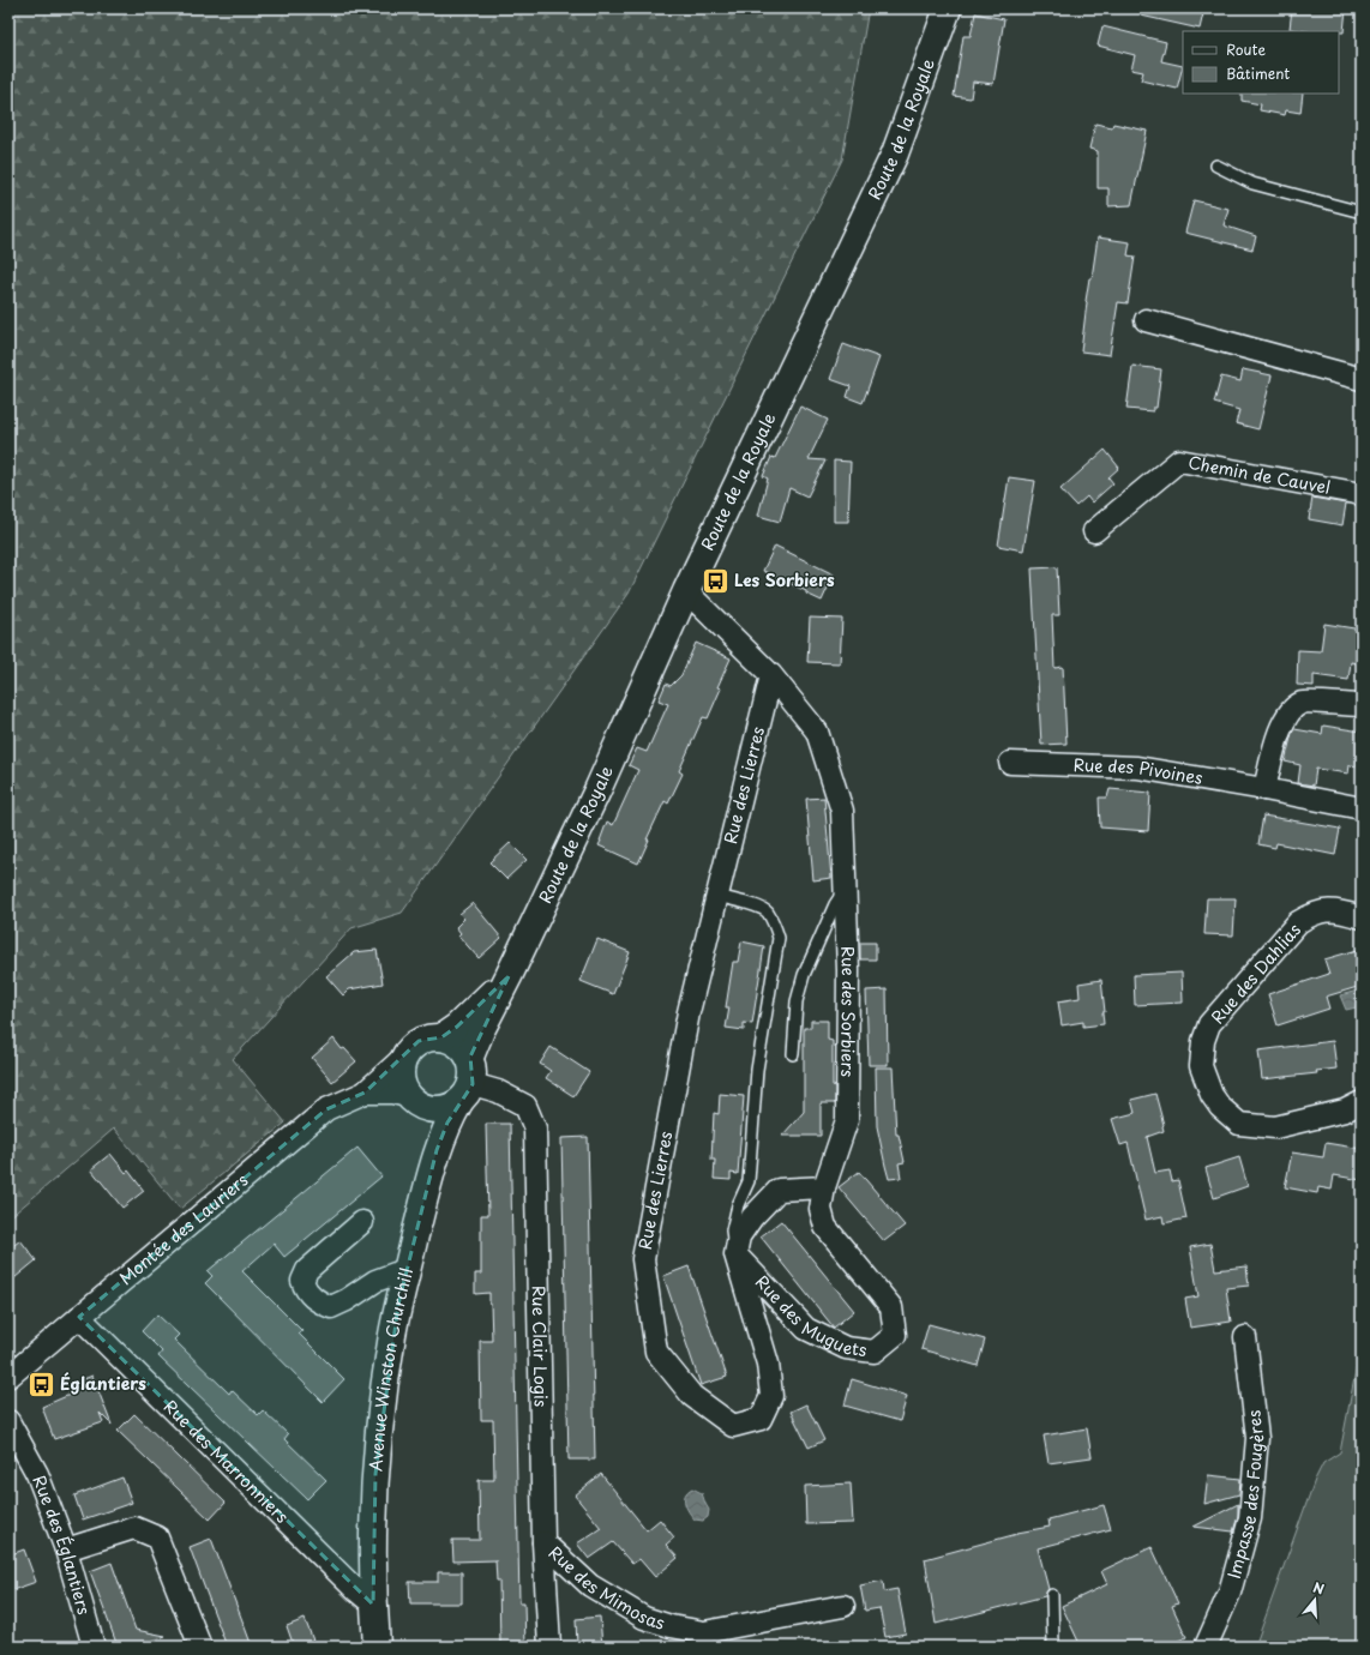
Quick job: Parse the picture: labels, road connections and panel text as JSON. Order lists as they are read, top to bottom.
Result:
{
  "streets": {
    "main road": ["Route de la Royale", "Avenue Winston Churchill"],
    "street": [
      "Chemin de Cauvel",
      "Rue des Pivoines",
      "Rue des Lierres",
      "Rue des Dahlias",
      "Rue des Sorbiers",
      "Montée des Lauriers",
      "Rue des Muguets",
      "Rue Clair Logis",
      "Rue des Marronniers",
      "Impasse des Fougères",
      "Rue des Églantiers",
      "Rue des Mimosas"
    ]
  },
  "crossings": [
    ["Route de la Royale", "Rue des Sorbiers"],
    ["Route de la Royale", "Montée des Lauriers"],
    ["Route de la Royale", "Rue Clair Logis"],
    ["Route de la Royale", "Avenue Winston Churchill"],
    ["Rue des Lierres", "Rue des Sorbiers"],
    ["Rue des Lierres", "Rue des Muguets"],
    ["Rue des Sorbiers", "Rue des Muguets"],
    ["Montée des Lauriers", "Rue Clair Logis"],
    ["Montée des Lauriers", "Avenue Winston Churchill"],
    ["Montée des Lauriers", "Rue des Marronniers"],
    ["Rue Clair Logis", "Avenue Winston Churchill"],
    ["Rue Clair Logis", "Rue des Mimosas"],
    ["Avenue Winston Churchill", "Rue des Marronniers"]
  ],
  "places": {
    "bus stop": ["Les Sorbiers", "Églantiers"]
  },
  "legend": ["Route", "Bâtiment"],
  "north": "top"
}
